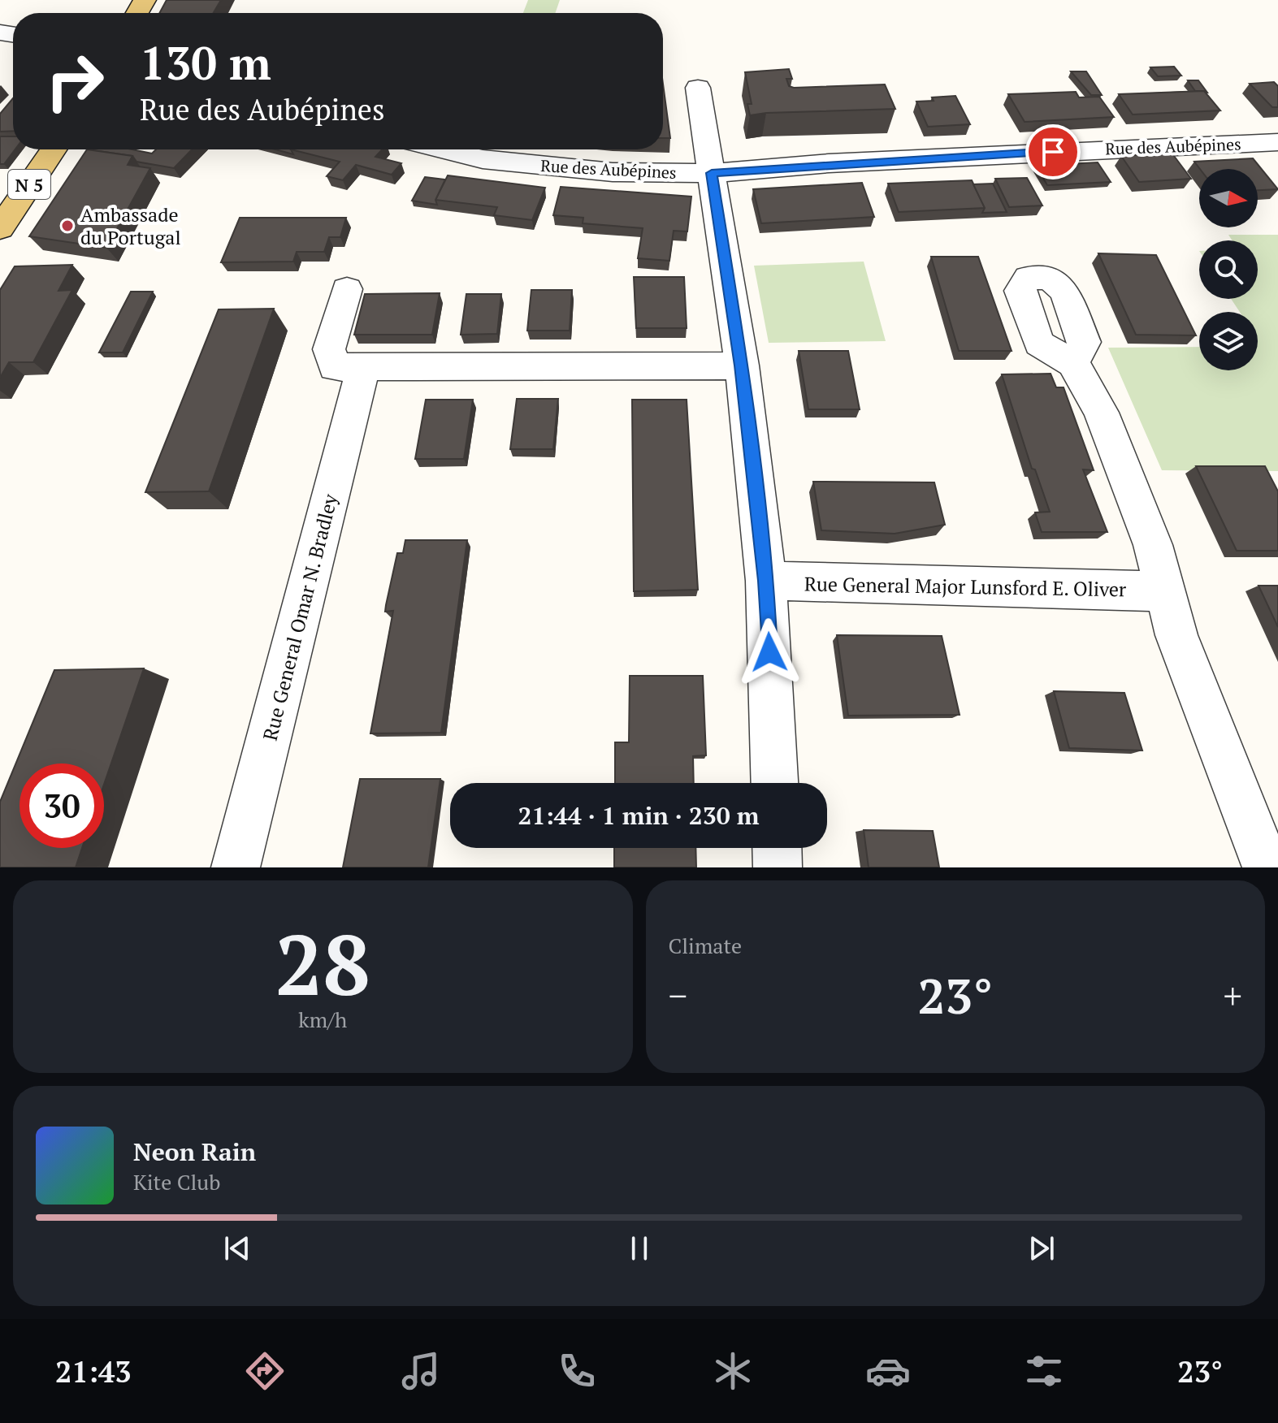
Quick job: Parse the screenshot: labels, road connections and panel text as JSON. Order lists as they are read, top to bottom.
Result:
{
  "streets": {
    "main road": ["N 5"],
    "street": ["Rue des Aubépines", "Rue General Major Lunsford E. Oliver", "Rue General Omar N. Bradley"]
  },
  "places": ["Ambassade du Portugal"],
  "north": "right",
  "page": {
    "turn": ["130 m", "Rue des Aubépines"],
    "limit": "30",
    "trip": "21:44 · 1 min · 230 m",
    "tile": [
      ["28", "km/h"],
      "Climate"
    ],
    "heat": ["−", "23°", "+"],
    "song": ["Neon Rain", "Kite Club"],
    "tabs": ["21:43", "23°"]
  }
}
